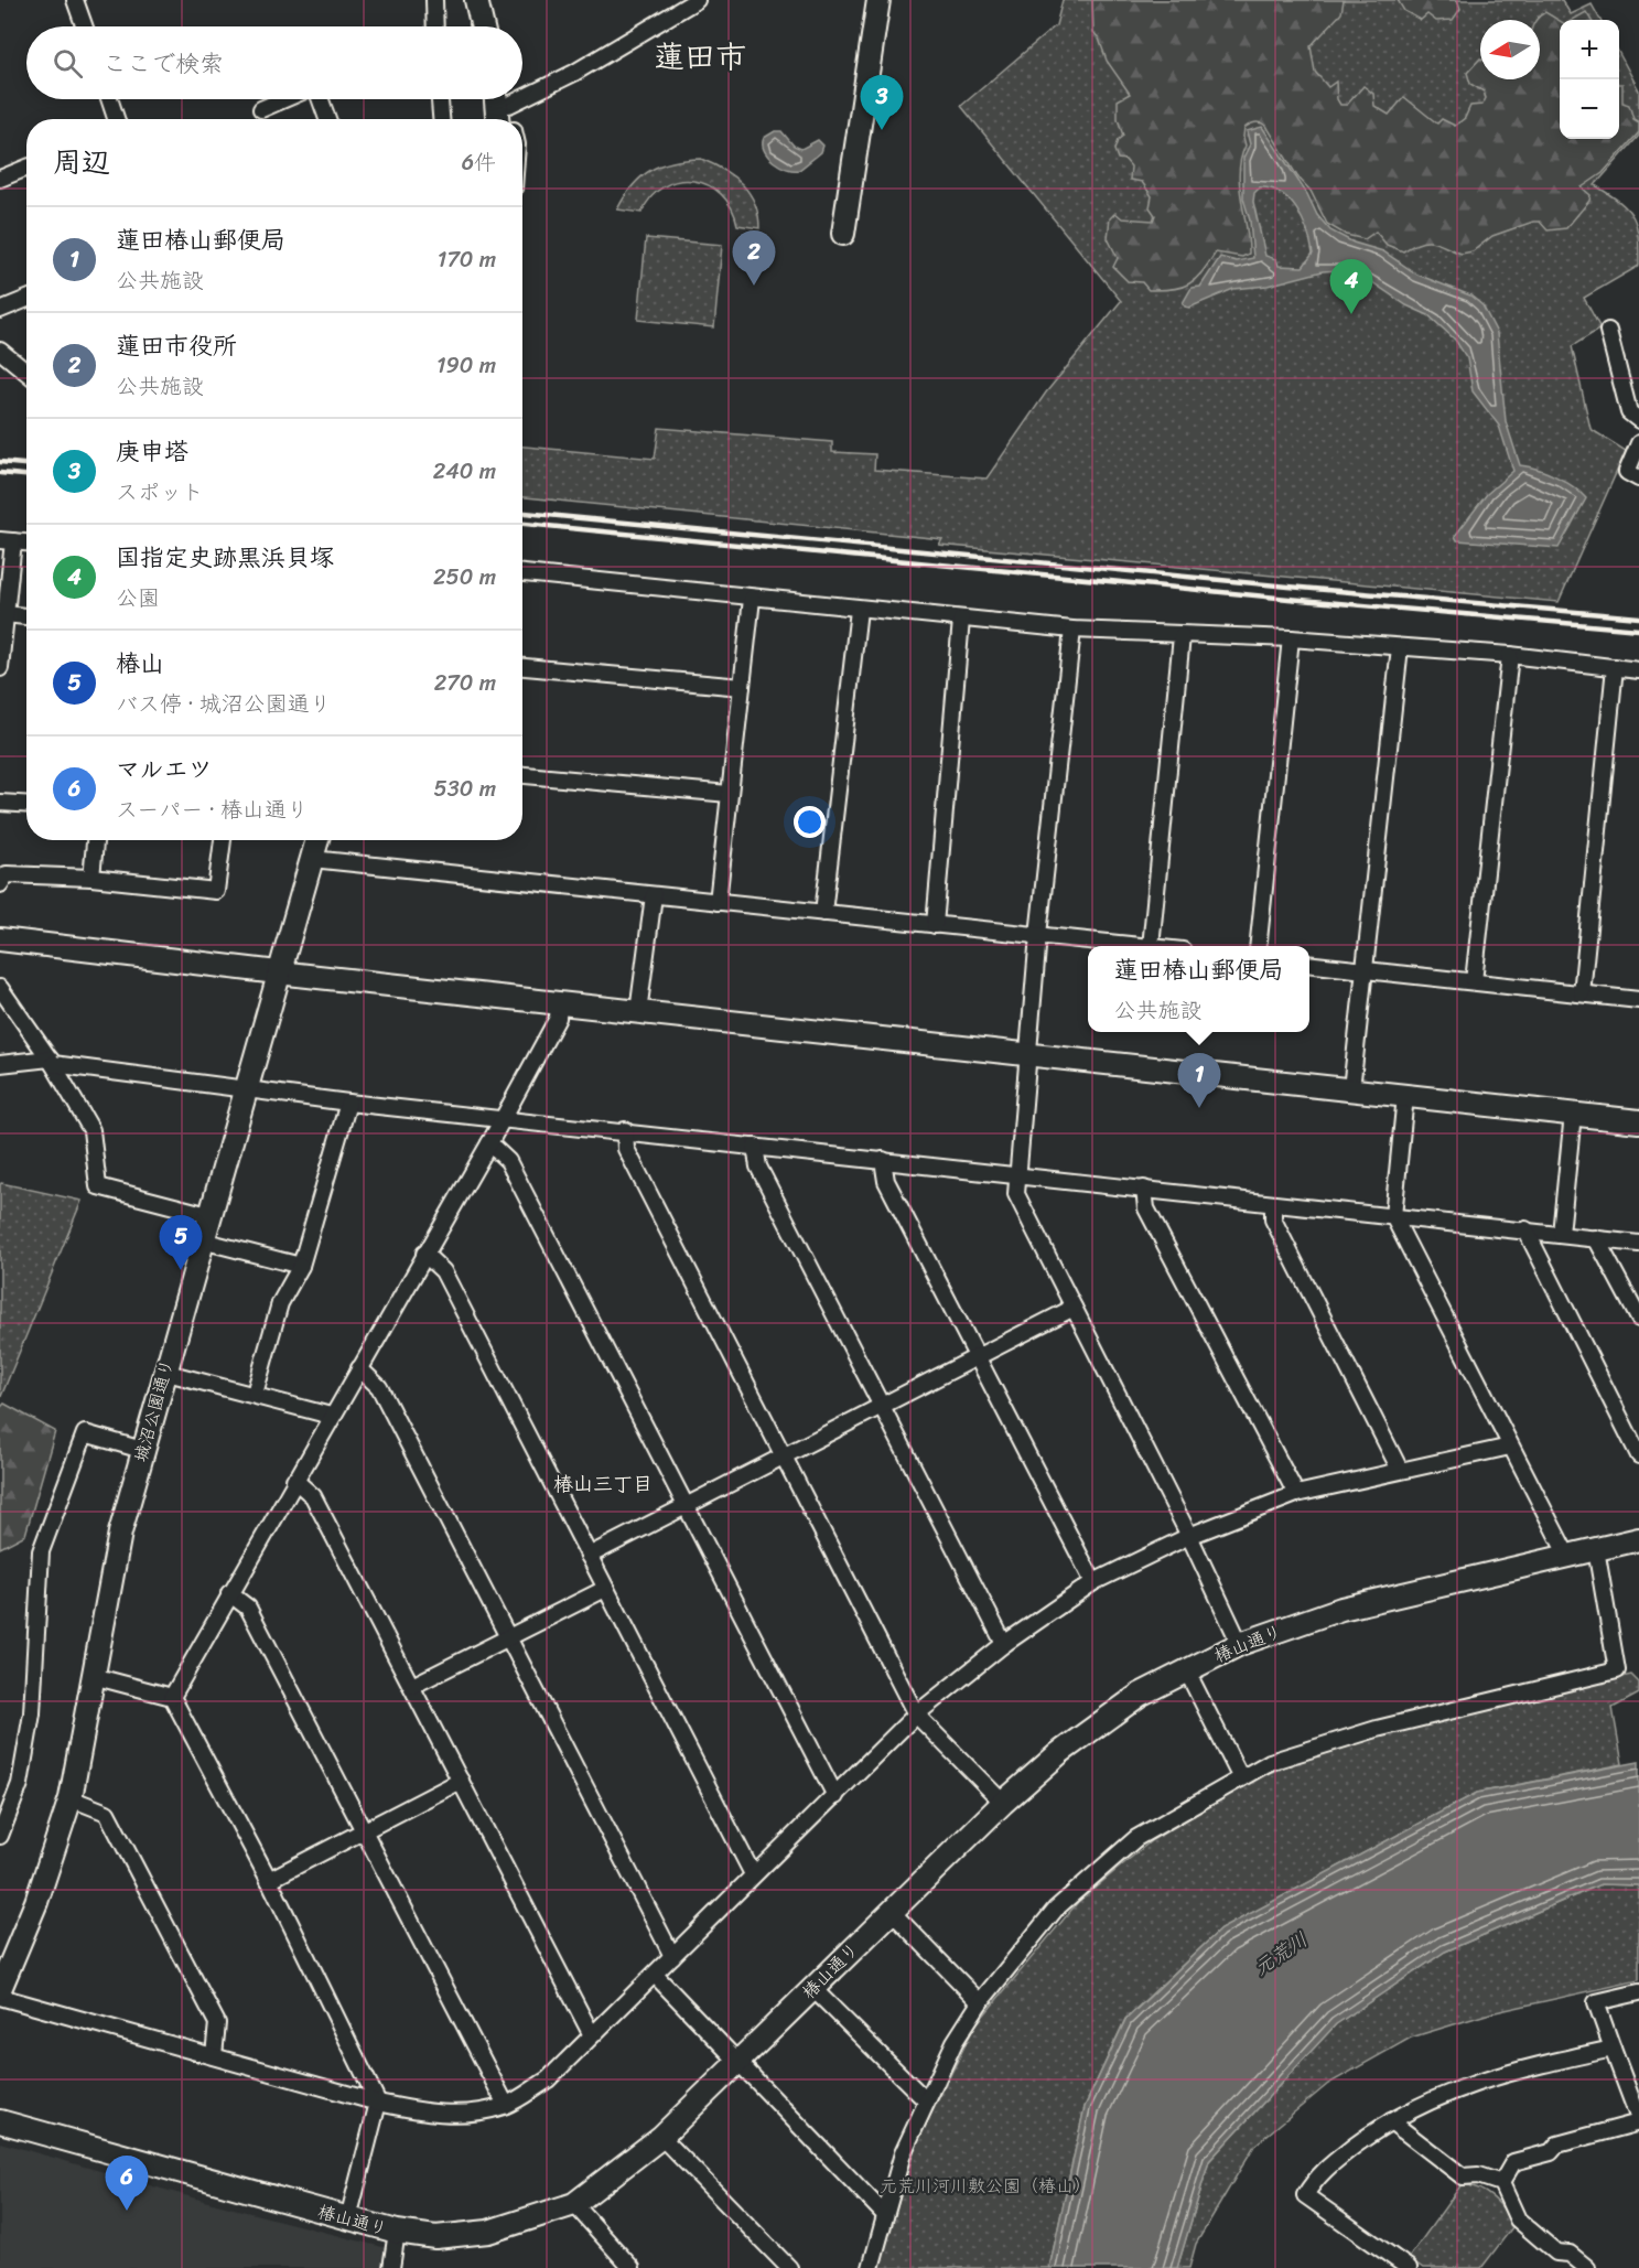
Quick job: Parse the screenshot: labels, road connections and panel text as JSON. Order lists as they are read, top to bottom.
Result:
{
  "streets": {
    "street": ["城沼公園通り", "椿山通り"]
  },
  "districts": ["蓮田市", "椿山三丁目"],
  "water": ["元荒川"],
  "parks": ["元荒川河川敷公園（椿山）"],
  "north": "left",
  "page": {
    "map_buttons": ["+", "−"],
    "search": "ここで検索",
    "pins": [
      "3",
      "2",
      "4",
      "1",
      "5",
      "6"
    ],
    "heading": ["周辺", "6件"],
    "list": [
      {
        "mark": "1",
        "name": "蓮田椿山郵便局",
        "note": "公共施設",
        "value": "170 m"
      },
      {
        "mark": "2",
        "name": "蓮田市役所",
        "note": "公共施設",
        "value": "190 m"
      },
      {
        "mark": "3",
        "name": "庚申塔",
        "note": "スポット",
        "value": "240 m"
      },
      {
        "mark": "4",
        "name": "国指定史跡黒浜貝塚",
        "note": "公園",
        "value": "250 m"
      },
      {
        "mark": "5",
        "name": "椿山",
        "note": "バス停 · 城沼公園通り",
        "value": "270 m"
      },
      {
        "mark": "6",
        "name": "マルエツ",
        "note": "スーパー · 椿山通り",
        "value": "530 m"
      }
    ],
    "popup": ["蓮田椿山郵便局", "公共施設"]
  }
}
